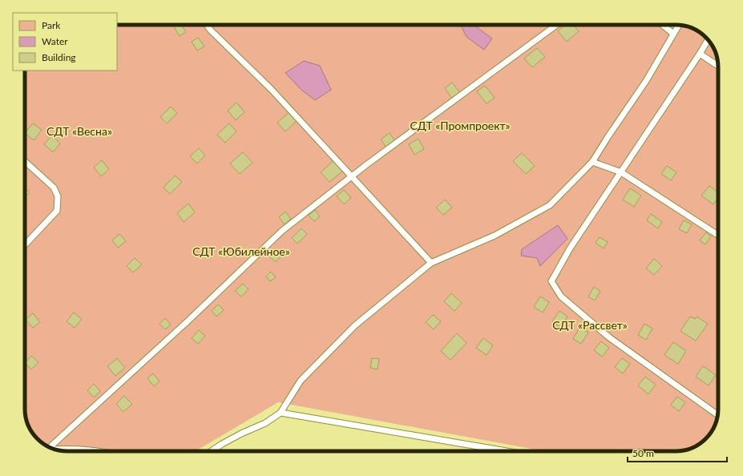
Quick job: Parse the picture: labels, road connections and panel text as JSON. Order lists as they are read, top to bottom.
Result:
{
  "parks": [
    "СДТ «Промпроект»",
    "СДТ «Весна»",
    "СДТ «Юбилейное»",
    "СДТ «Рассвет»"
  ],
  "legend": ["Park", "Water", "Building"],
  "scale_bar": "50 m"
}
